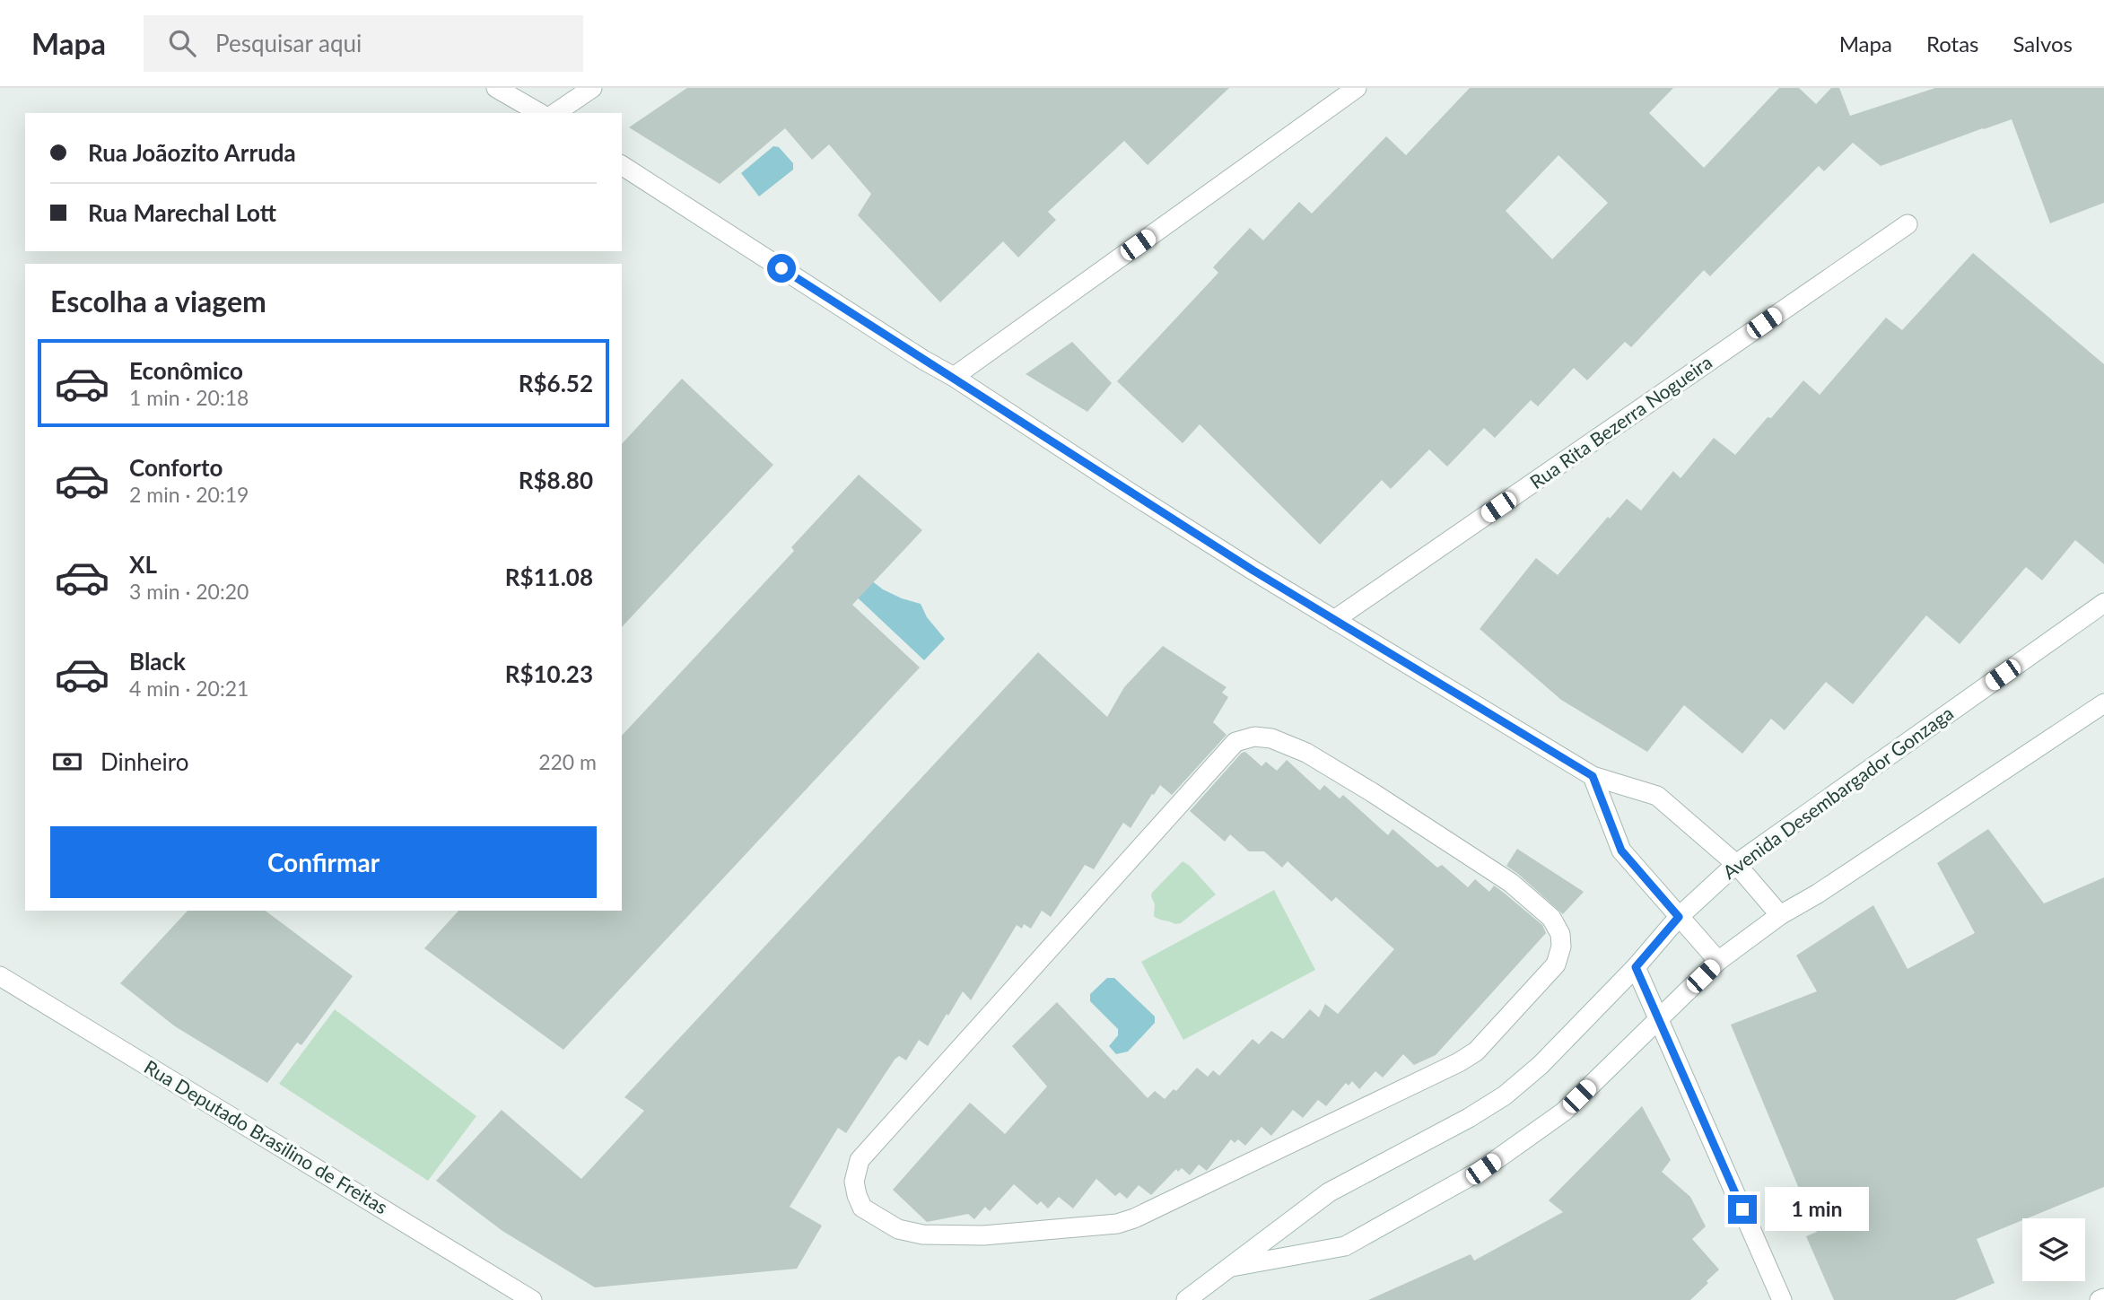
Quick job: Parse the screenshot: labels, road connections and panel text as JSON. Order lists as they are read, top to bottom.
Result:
{
  "streets": {
    "street": ["Rua Rita Bezerra Nogueira", "Avenida Desembargador Gonzaga", "Rua Deputado Brasilino de Freitas"]
  },
  "page": {
    "header": "Mapa",
    "search": "Pesquisar aqui",
    "nav": ["Mapa", "Rotas", "Salvos"],
    "banner": ["Rua Joãozito Arruda", "Rua Marechal Lott"],
    "heading": "Escolha a viagem",
    "list": [
      {
        "name": "Econômico",
        "note": "1 min · 20:18",
        "value": "R$6.52"
      },
      {
        "name": "Conforto",
        "note": "2 min · 20:19",
        "value": "R$8.80"
      },
      {
        "name": "XL",
        "note": "3 min · 20:20",
        "value": "R$11.08"
      },
      {
        "name": "Black",
        "note": "4 min · 20:21",
        "value": "R$10.23"
      }
    ],
    "pay": ["Dinheiro", "220 m"],
    "buttons": "Confirmar",
    "bubble": "1 min"
  }
}
